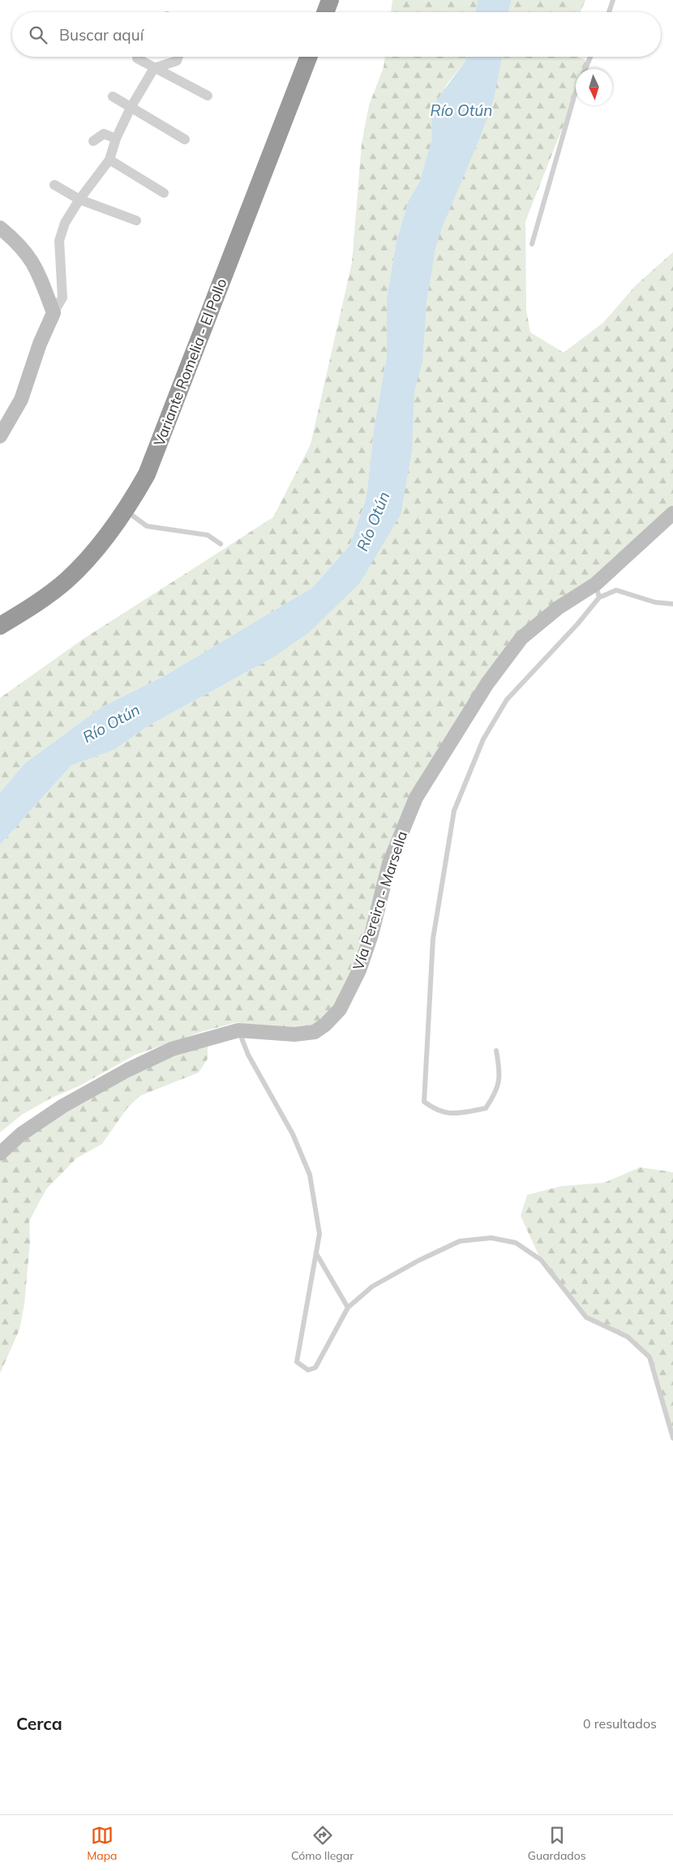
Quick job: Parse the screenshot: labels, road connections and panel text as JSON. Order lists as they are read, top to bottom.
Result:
{
  "streets": {
    "highway": ["Variante Romelia - El Pollo"],
    "main road": ["Vía Pereira - Marsella"]
  },
  "water": ["Río Otún"],
  "north": "bottom",
  "page": {
    "search": "Buscar aquí",
    "heading": ["Cerca", "0 resultados"],
    "nav": ["Mapa", "Cómo llegar", "Guardados"]
  }
}
